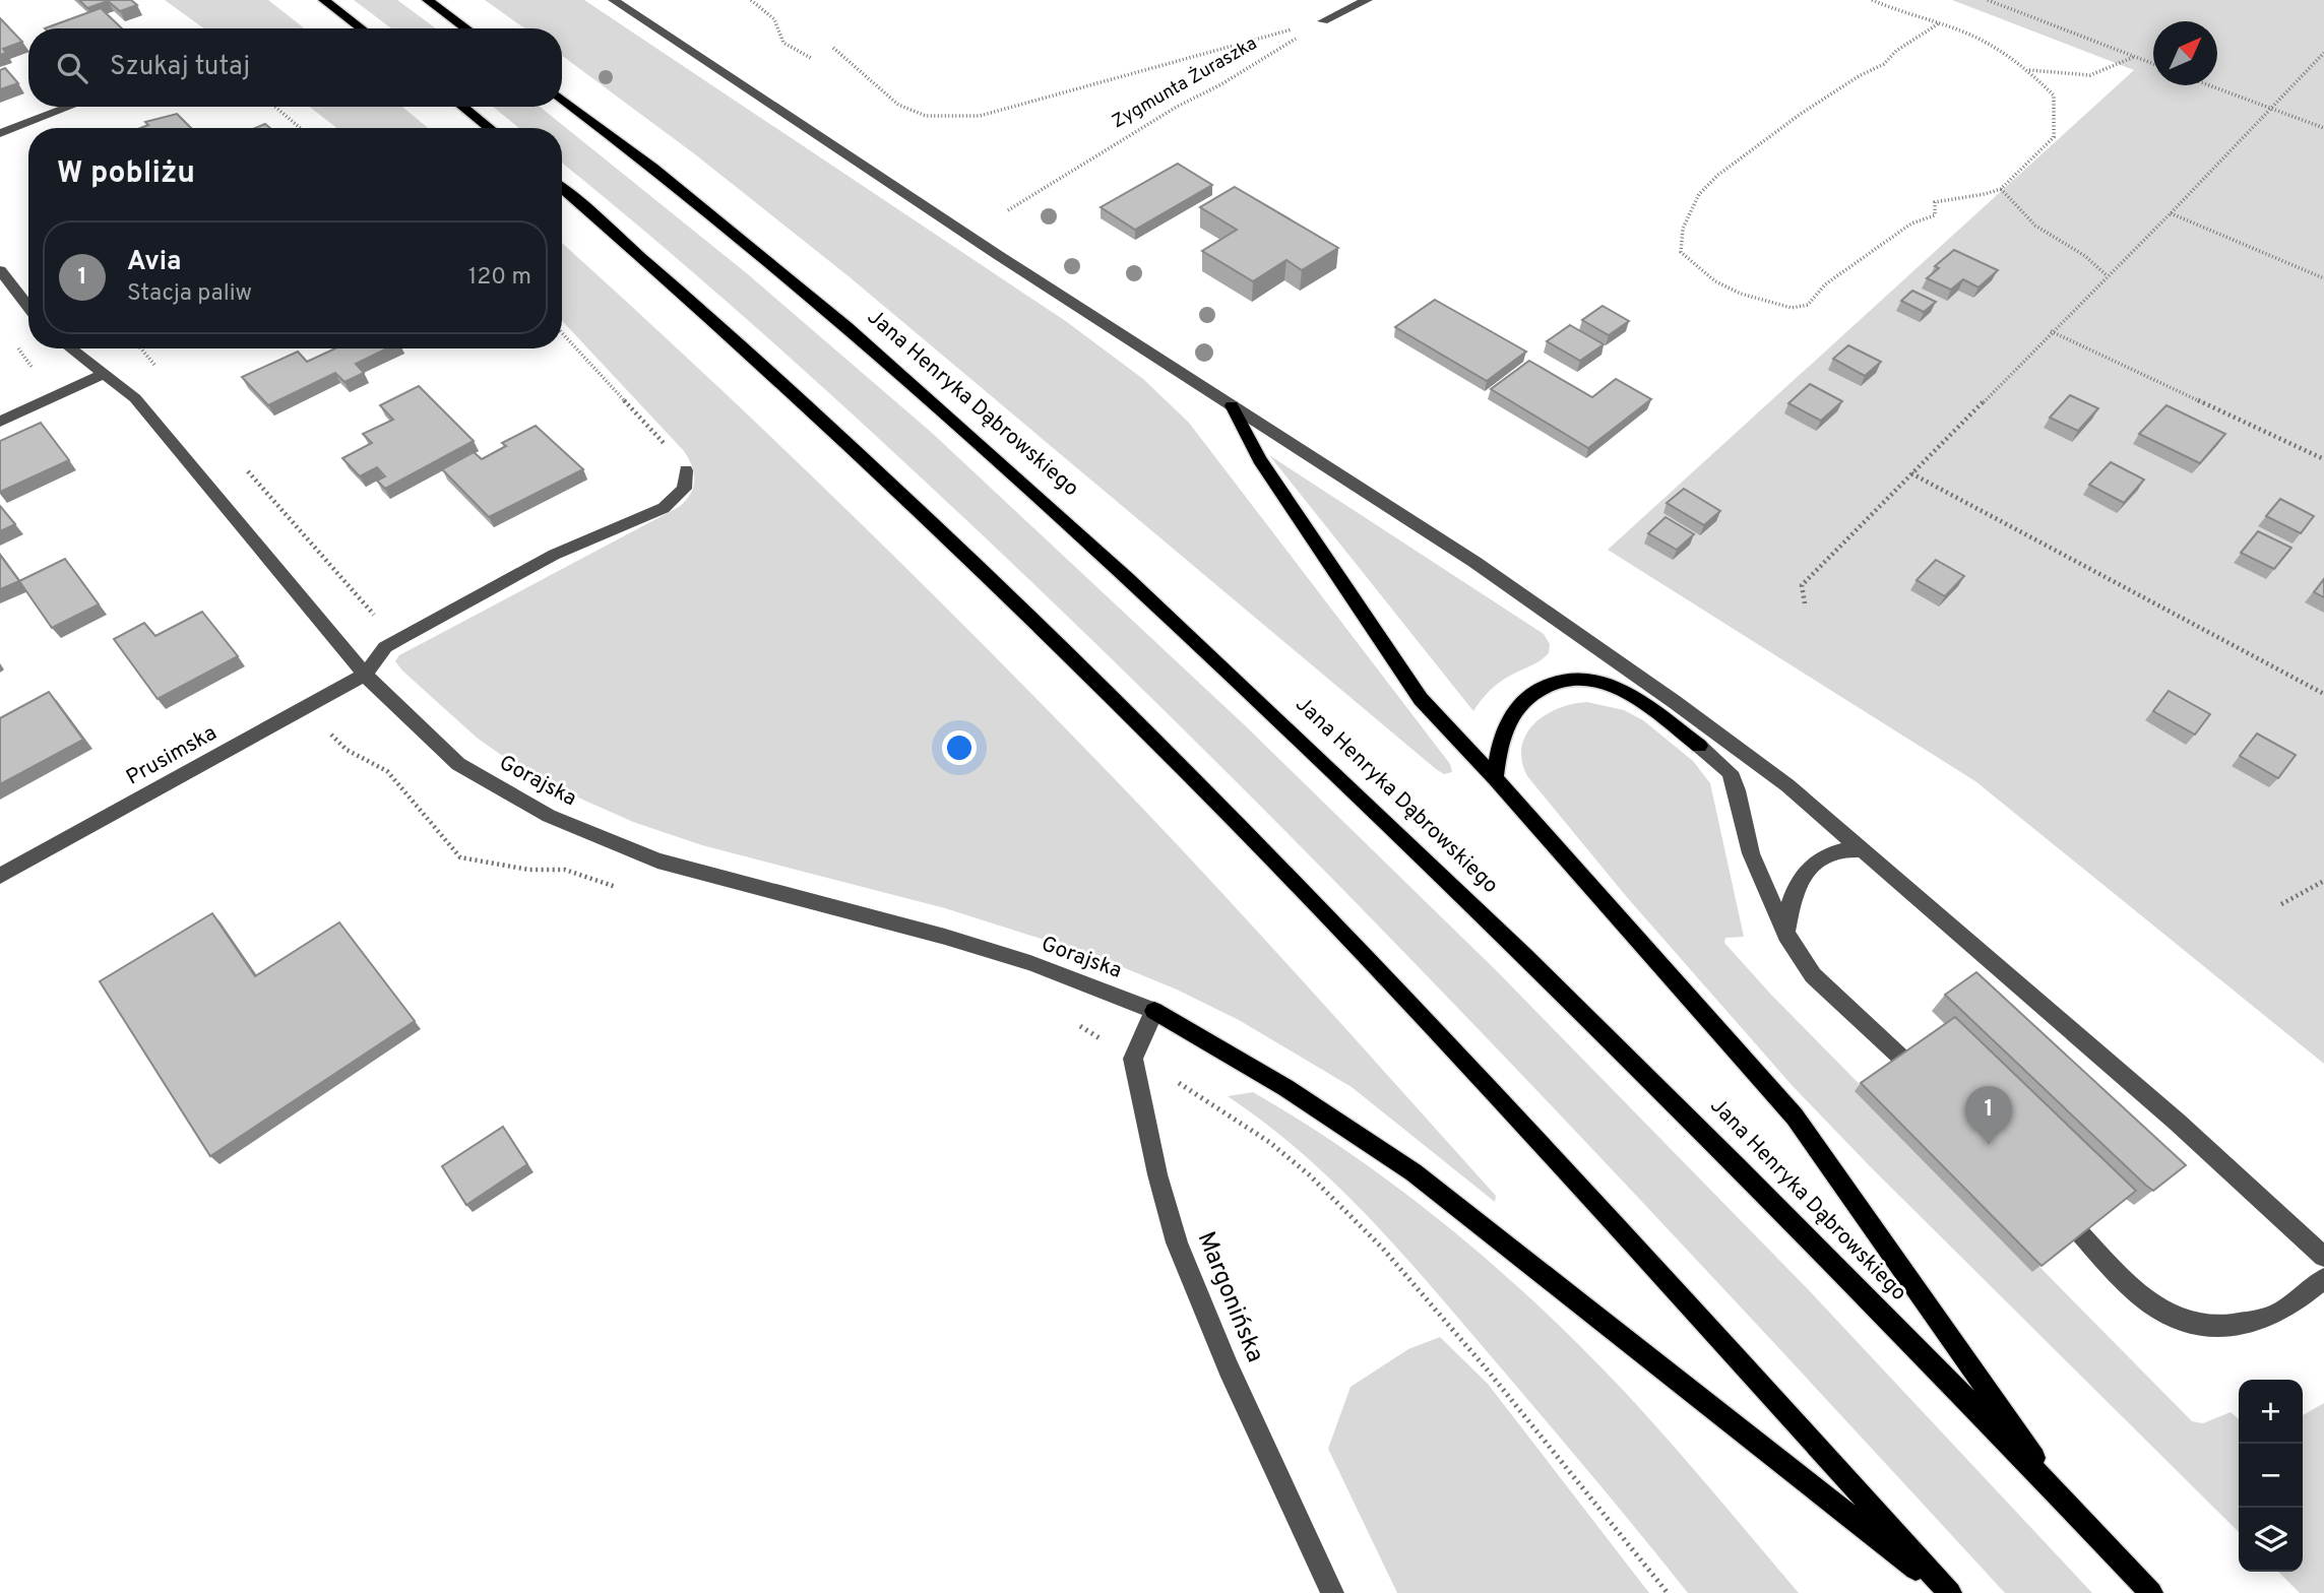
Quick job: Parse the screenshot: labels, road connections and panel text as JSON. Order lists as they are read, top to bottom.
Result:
{
  "streets": {
    "main road": ["Jana Henryka Dąbrowskiego"],
    "street": ["Prusimska", "Gorajska", "Margonińska"],
    "path": ["Zygmunta Żuraszka"]
  },
  "crossings": [
    ["Prusimska", "Gorajska"]
  ],
  "north": "top right",
  "page": {
    "search": "Szukaj tutaj",
    "heading": "W pobliżu",
    "list": [
      {
        "mark": "1",
        "name": "Avia",
        "note": "Stacja paliw",
        "value": "120 m"
      }
    ],
    "pins": "1",
    "map_buttons": ["+", "−"]
  }
}
